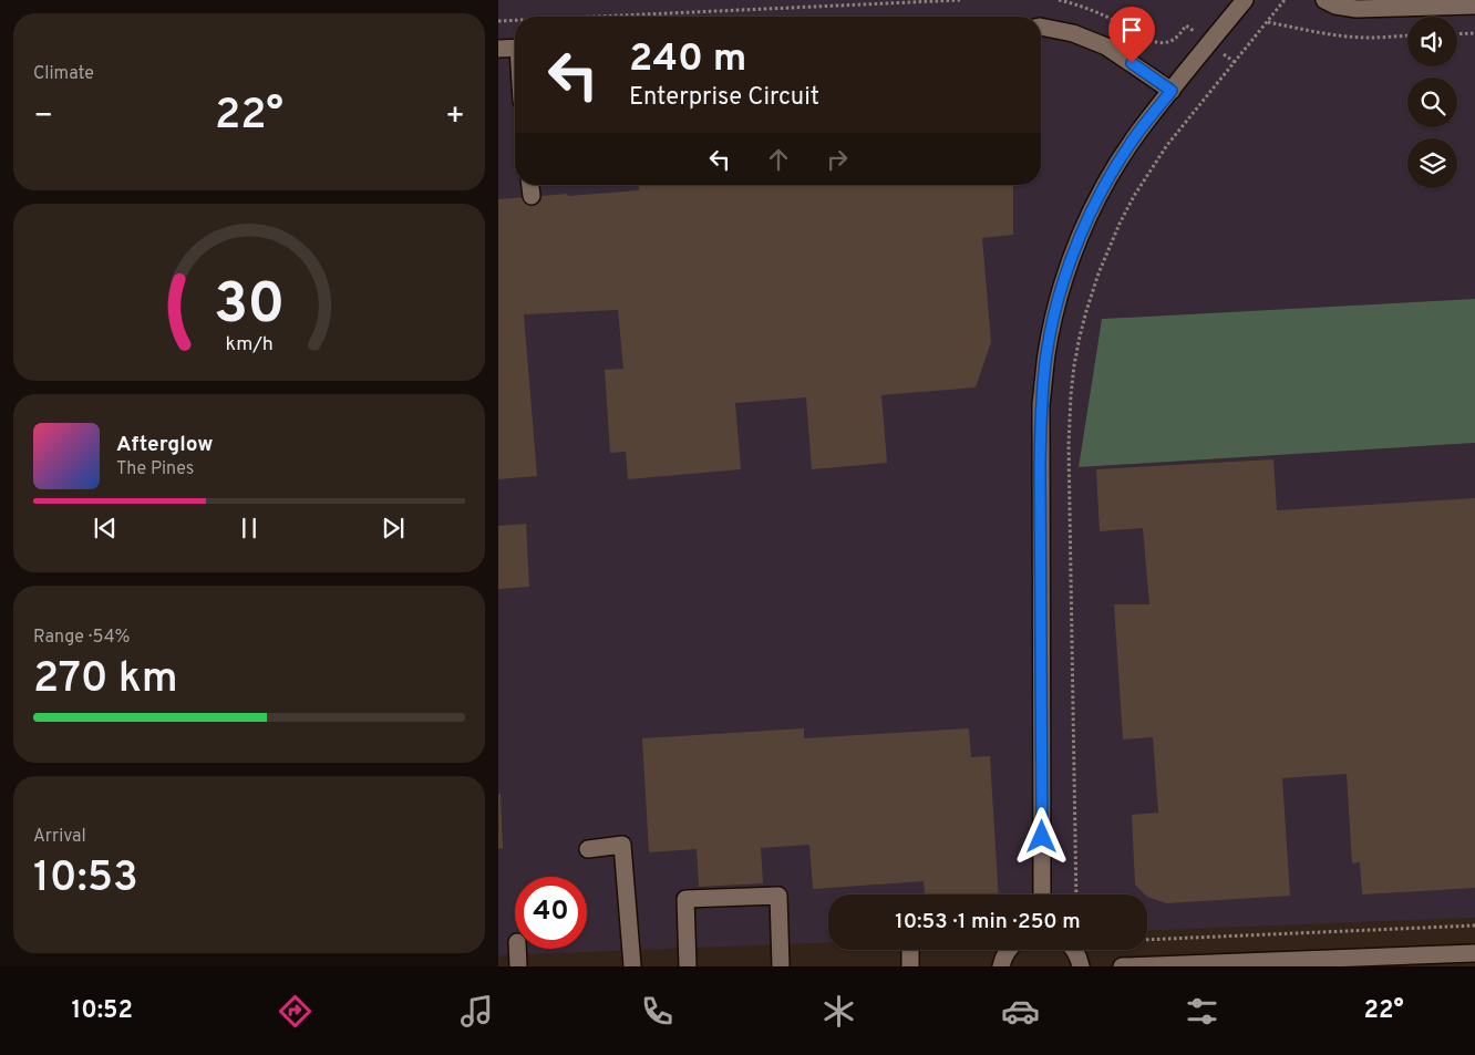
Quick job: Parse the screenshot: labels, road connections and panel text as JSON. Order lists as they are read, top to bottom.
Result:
{
  "page": {
    "tile": [
      "Climate",
      ["Range · 54%", "270 km"],
      ["Arrival", "10:53"]
    ],
    "turn": ["240 m", "Enterprise Circuit"],
    "heat": ["−", "22°", "+"],
    "song": ["Afterglow", "The Pines"],
    "limit": "40",
    "trip": "10:53 · 1 min · 250 m",
    "tabs": ["10:52", "22°"],
    "gauge": ["30", "km/h"]
  }
}
